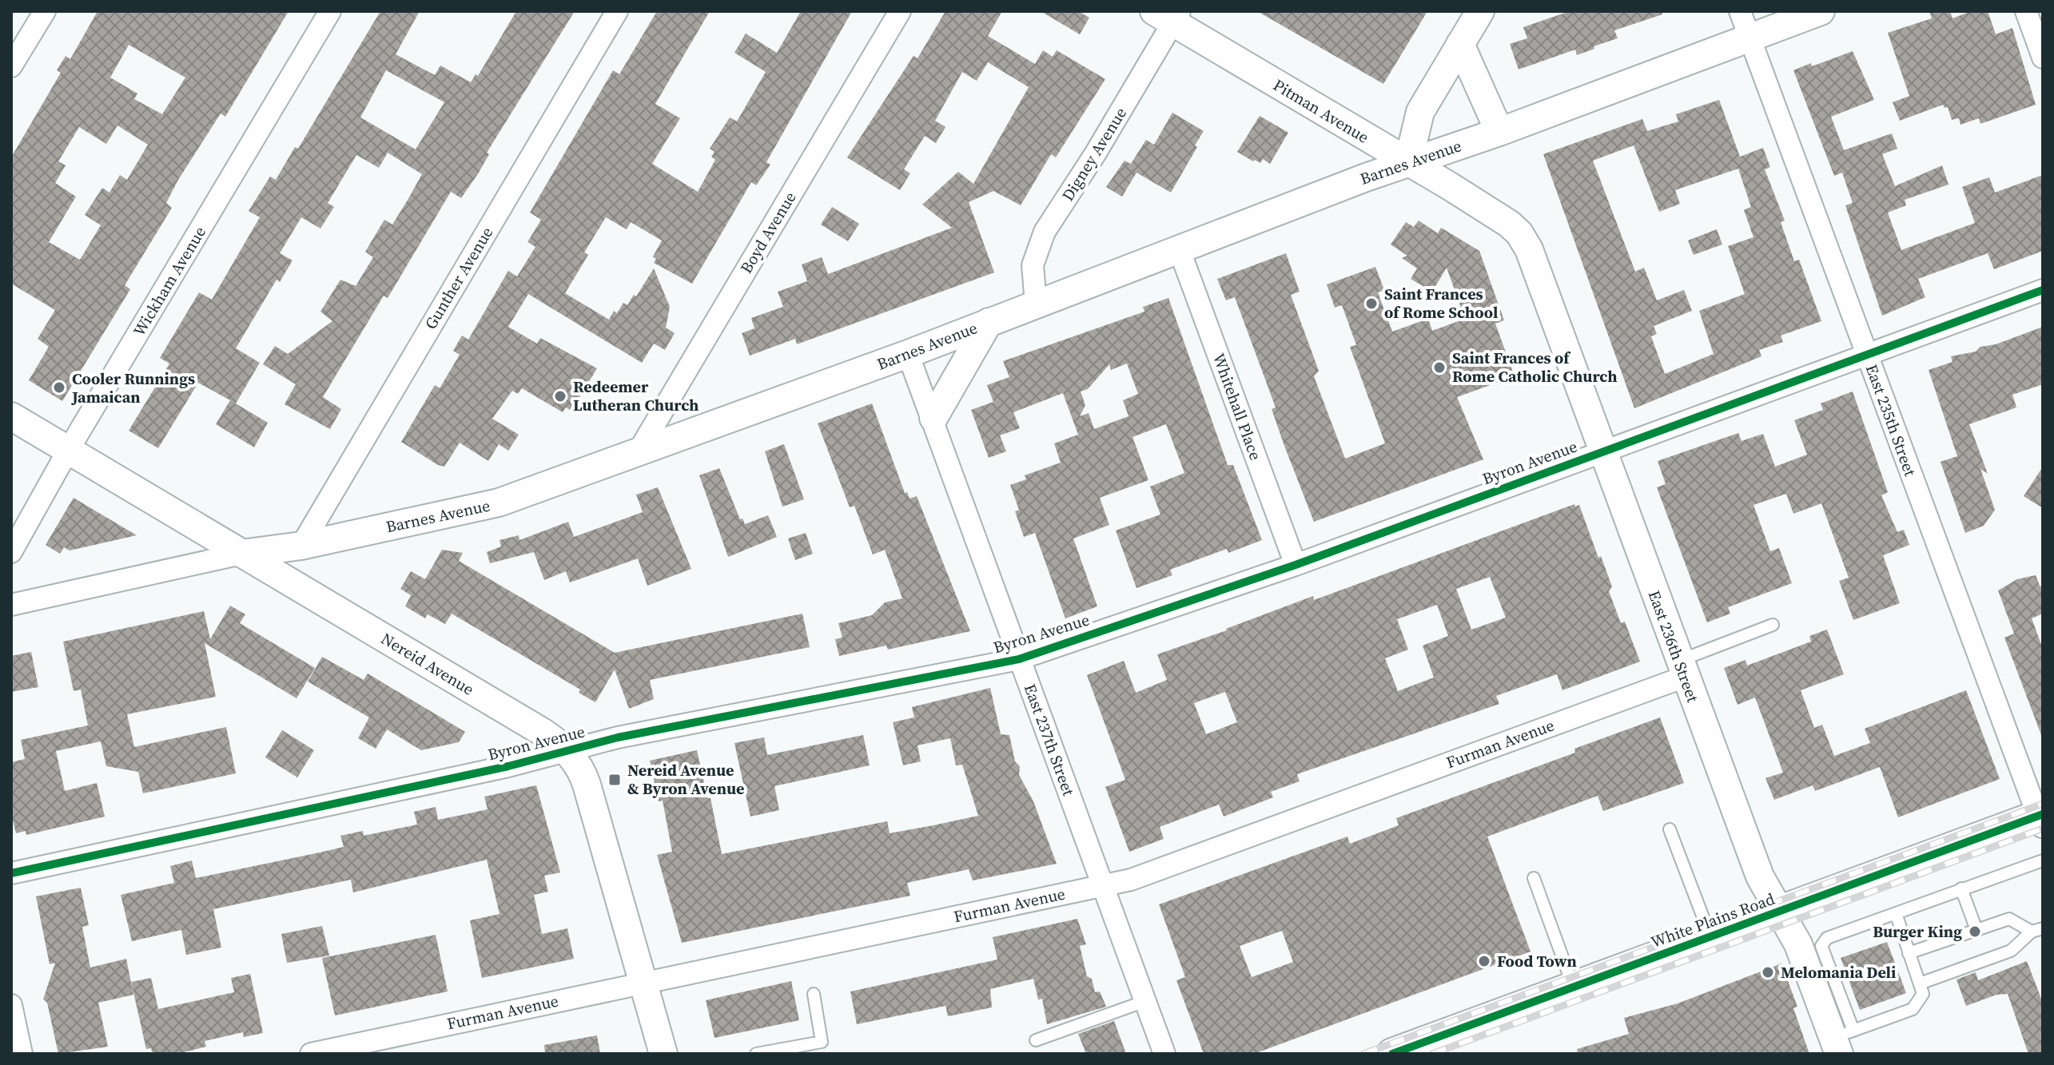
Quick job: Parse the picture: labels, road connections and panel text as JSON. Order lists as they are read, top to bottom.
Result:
{
  "streets": {
    "main road": ["White Plains Road"],
    "street": [
      "Pitman Avenue",
      "Digney Avenue",
      "Barnes Avenue",
      "Boyd Avenue",
      "Gunther Avenue",
      "Wickham Avenue",
      "Whitehall Place",
      "East 235th Street",
      "Byron Avenue",
      "East 236th Street",
      "Nereid Avenue",
      "East 237th Street",
      "Furman Avenue"
    ]
  },
  "crossings": [
    ["Pitman Avenue", "Digney Avenue"],
    ["Pitman Avenue", "Barnes Avenue"],
    ["Pitman Avenue", "East 236th Street"],
    ["Digney Avenue", "Barnes Avenue"],
    ["Barnes Avenue", "Boyd Avenue"],
    ["Barnes Avenue", "Gunther Avenue"],
    ["Barnes Avenue", "Whitehall Place"],
    ["Barnes Avenue", "East 235th Street"],
    ["Barnes Avenue", "Nereid Avenue"],
    ["Barnes Avenue", "East 237th Street"],
    ["Wickham Avenue", "Nereid Avenue"],
    ["Whitehall Place", "Byron Avenue"],
    ["East 235th Street", "Byron Avenue"],
    ["East 235th Street", "White Plains Road"],
    ["Byron Avenue", "East 236th Street"],
    ["Byron Avenue", "Nereid Avenue"],
    ["Byron Avenue", "East 237th Street"],
    ["East 236th Street", "Furman Avenue"],
    ["East 236th Street", "White Plains Road"],
    ["Nereid Avenue", "Furman Avenue"],
    ["East 237th Street", "Furman Avenue"]
  ],
  "places": {
    "other": [
      "Saint Frances of Rome School",
      "Saint Frances of Rome Catholic Church",
      "Cooler Runnings Jamaican",
      "Redeemer Lutheran Church",
      "Burger King",
      "Food Town",
      "Melomania Deli"
    ],
    "transit": ["Nereid Avenue & Byron Avenue"]
  }
}
